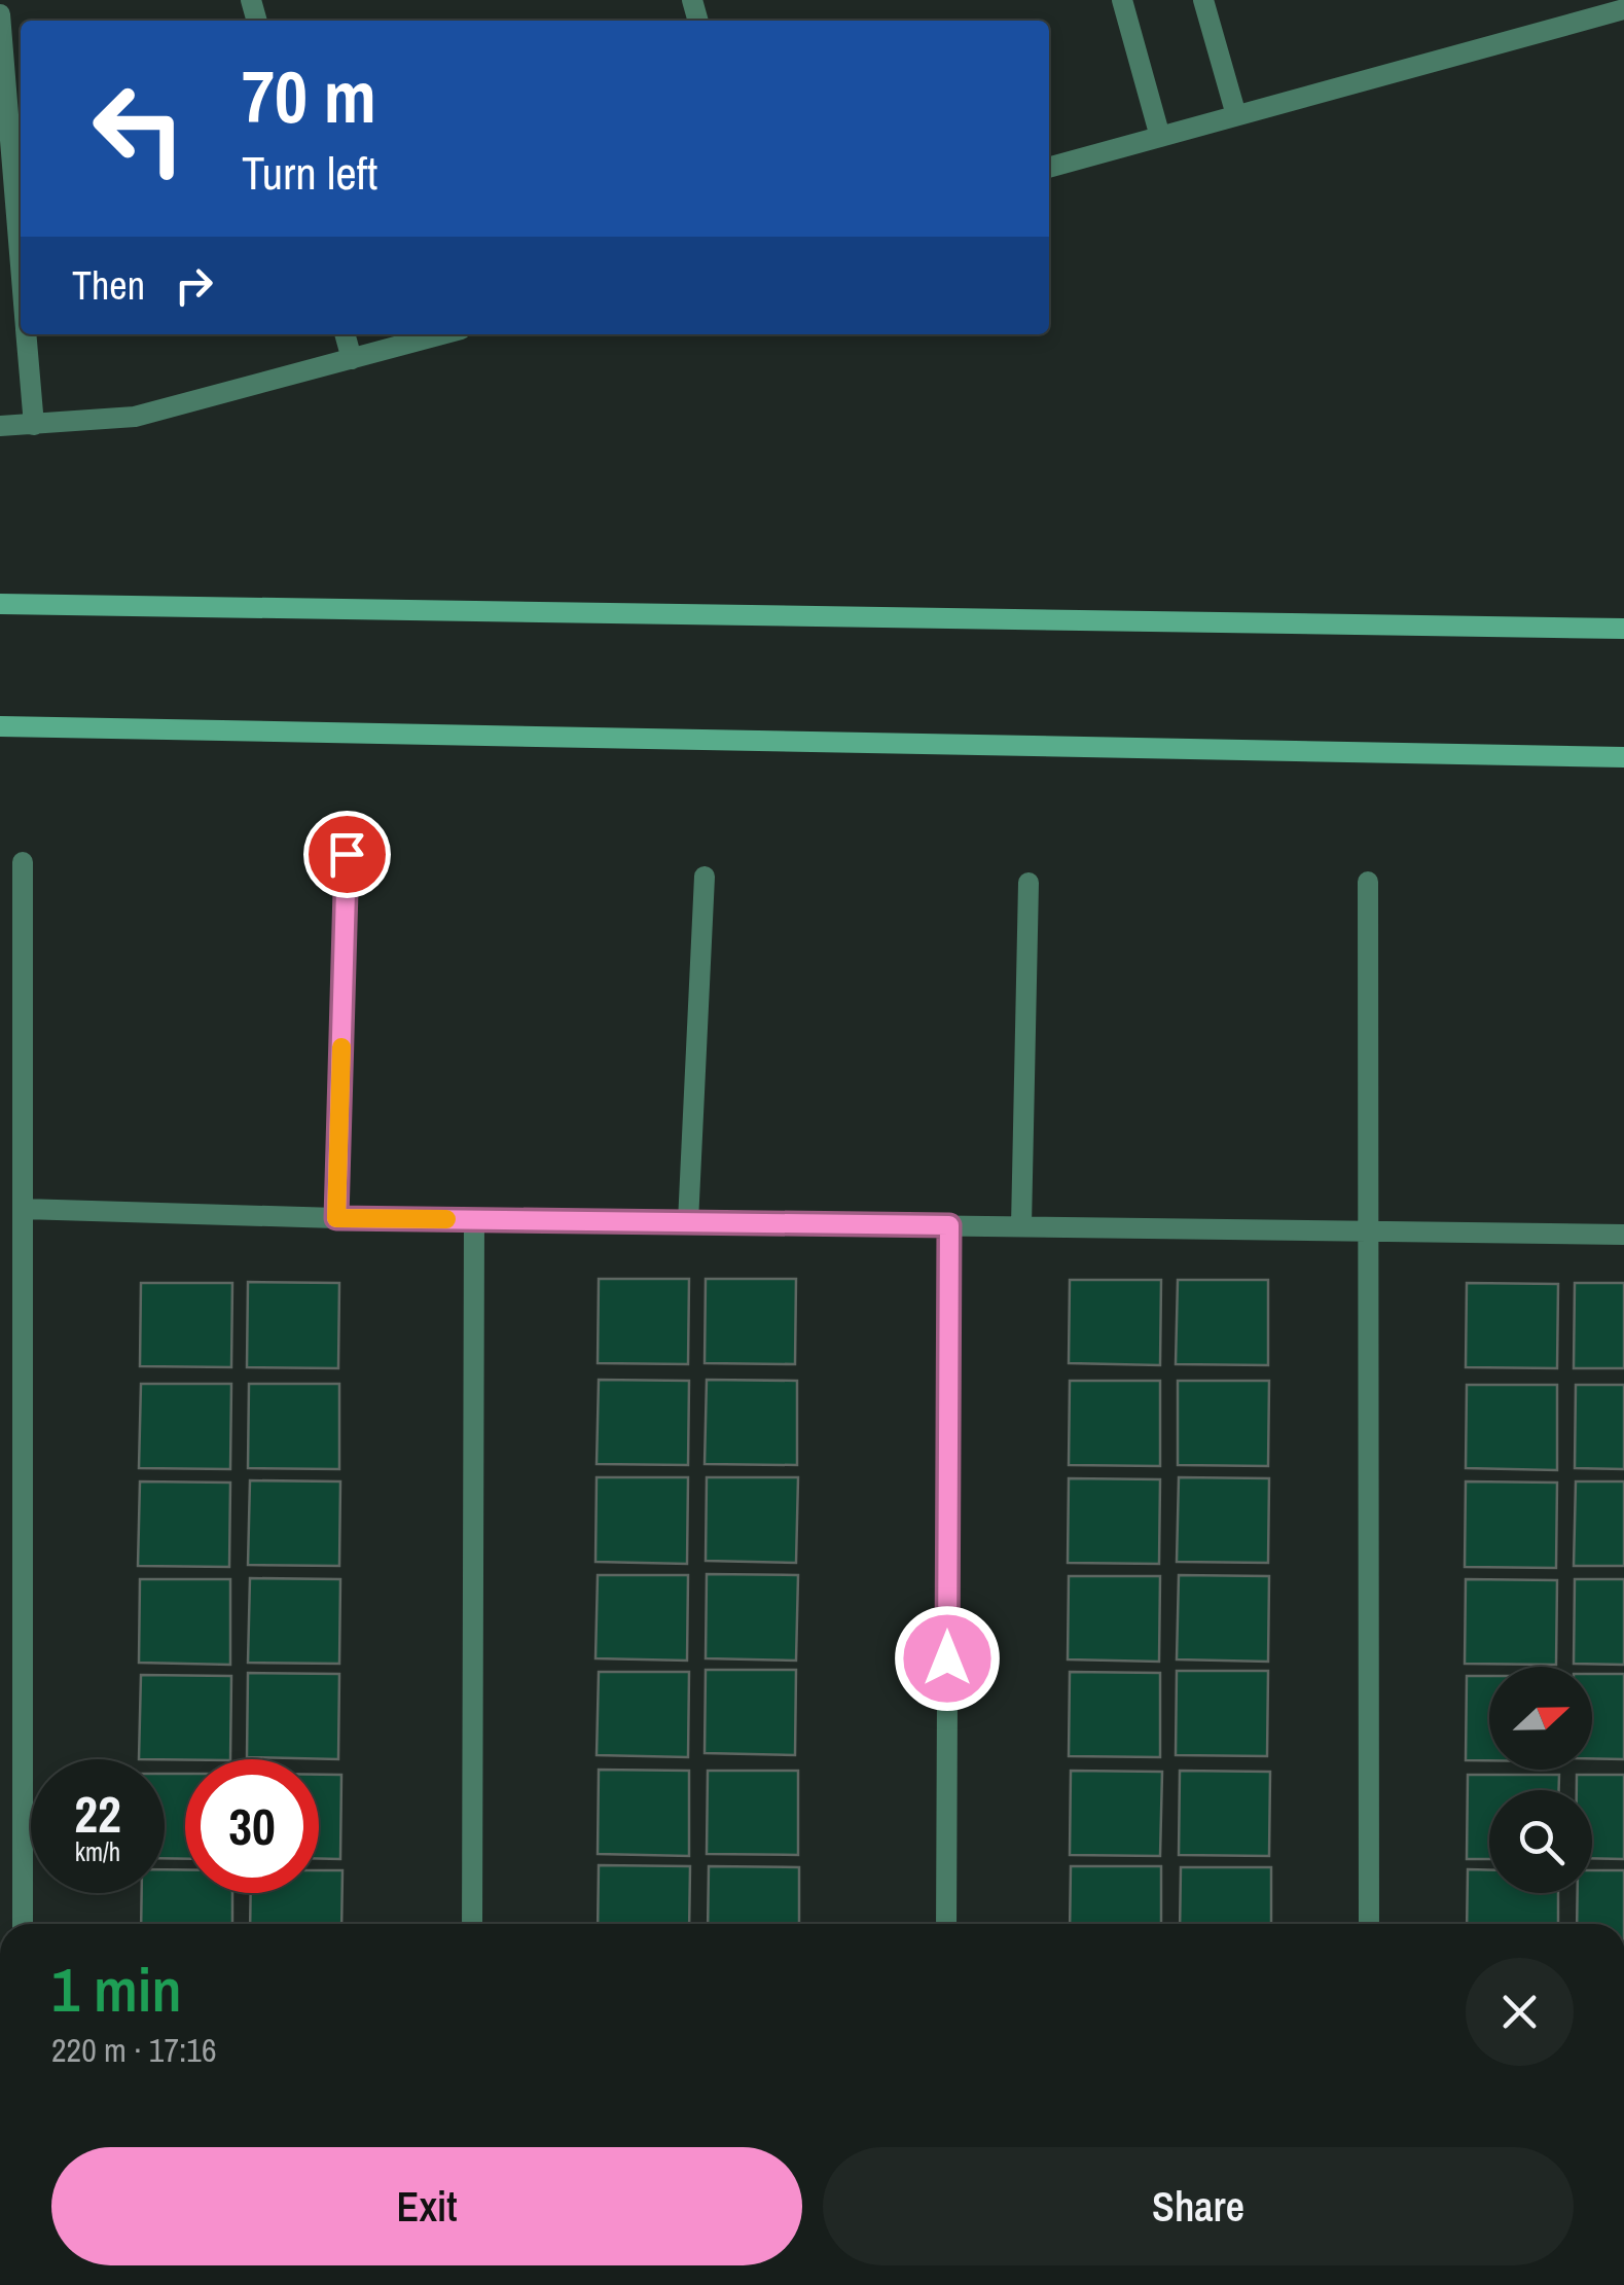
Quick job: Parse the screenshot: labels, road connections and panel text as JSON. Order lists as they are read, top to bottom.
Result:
{
  "north": "right",
  "page": {
    "turn": ["70 m", "Turn left"],
    "then": "Then",
    "speed": "22 km/h",
    "limit": "30",
    "heading": ["1 min", "220 m · 17:16"],
    "buttons": ["Exit", "Share"]
  }
}
